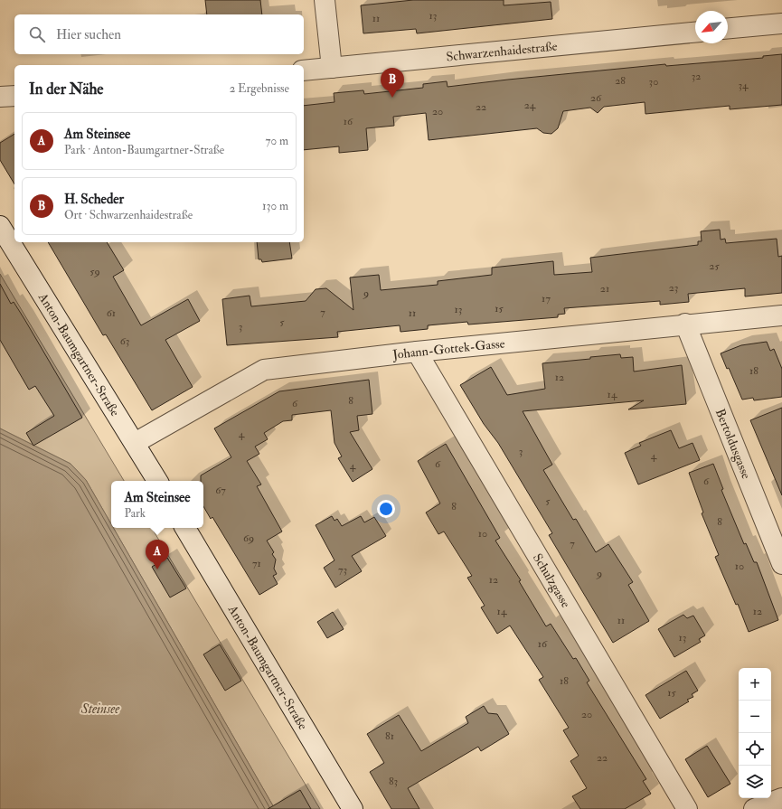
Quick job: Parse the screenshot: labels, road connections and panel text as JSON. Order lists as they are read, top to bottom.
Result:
{
  "streets": {
    "street": [
      "Schwarzenhaidestraße",
      "Johann-Gottek-Gasse",
      "Anton-Baumgartner-Straße",
      "Bertoldusgasse",
      "Schulzgasse"
    ]
  },
  "crossings": [
    ["Johann-Gottek-Gasse", "Anton-Baumgartner-Straße"],
    ["Johann-Gottek-Gasse", "Bertoldusgasse"],
    ["Johann-Gottek-Gasse", "Schulzgasse"]
  ],
  "water": ["Steinsee"],
  "house_numbers": [
    "13",
    "11",
    "32",
    "28",
    "30",
    "34",
    "26",
    "24",
    "22",
    "20",
    "16",
    "25",
    "59",
    "23",
    "21",
    "9",
    "17",
    "15",
    "13",
    "7",
    "61",
    "11",
    "5",
    "3",
    "63",
    "18",
    "12",
    "14",
    "8",
    "6",
    "4",
    "3",
    "4",
    "6",
    "4",
    "6",
    "67",
    "5",
    "8",
    "8",
    "10",
    "69",
    "7",
    "71",
    "10",
    "73",
    "9",
    "12",
    "14",
    "12",
    "11",
    "13",
    "16",
    "18",
    "15",
    "20",
    "81",
    "22",
    "83"
  ],
  "north": "bottom left",
  "page": {
    "search": "Hier suchen",
    "heading": ["In der Nähe", "2 Ergebnisse"],
    "pins": ["B", "A"],
    "list": [
      {
        "mark": "A",
        "name": "Am Steinsee",
        "note": "Park · Anton-Baumgartner-Straße",
        "value": "70 m"
      },
      {
        "mark": "B",
        "name": "H. Scheder",
        "note": "Ort · Schwarzenhaidestraße",
        "value": "130 m"
      }
    ],
    "popup": ["Am Steinsee", "Park"],
    "map_buttons": ["+", "−"]
  }
}
